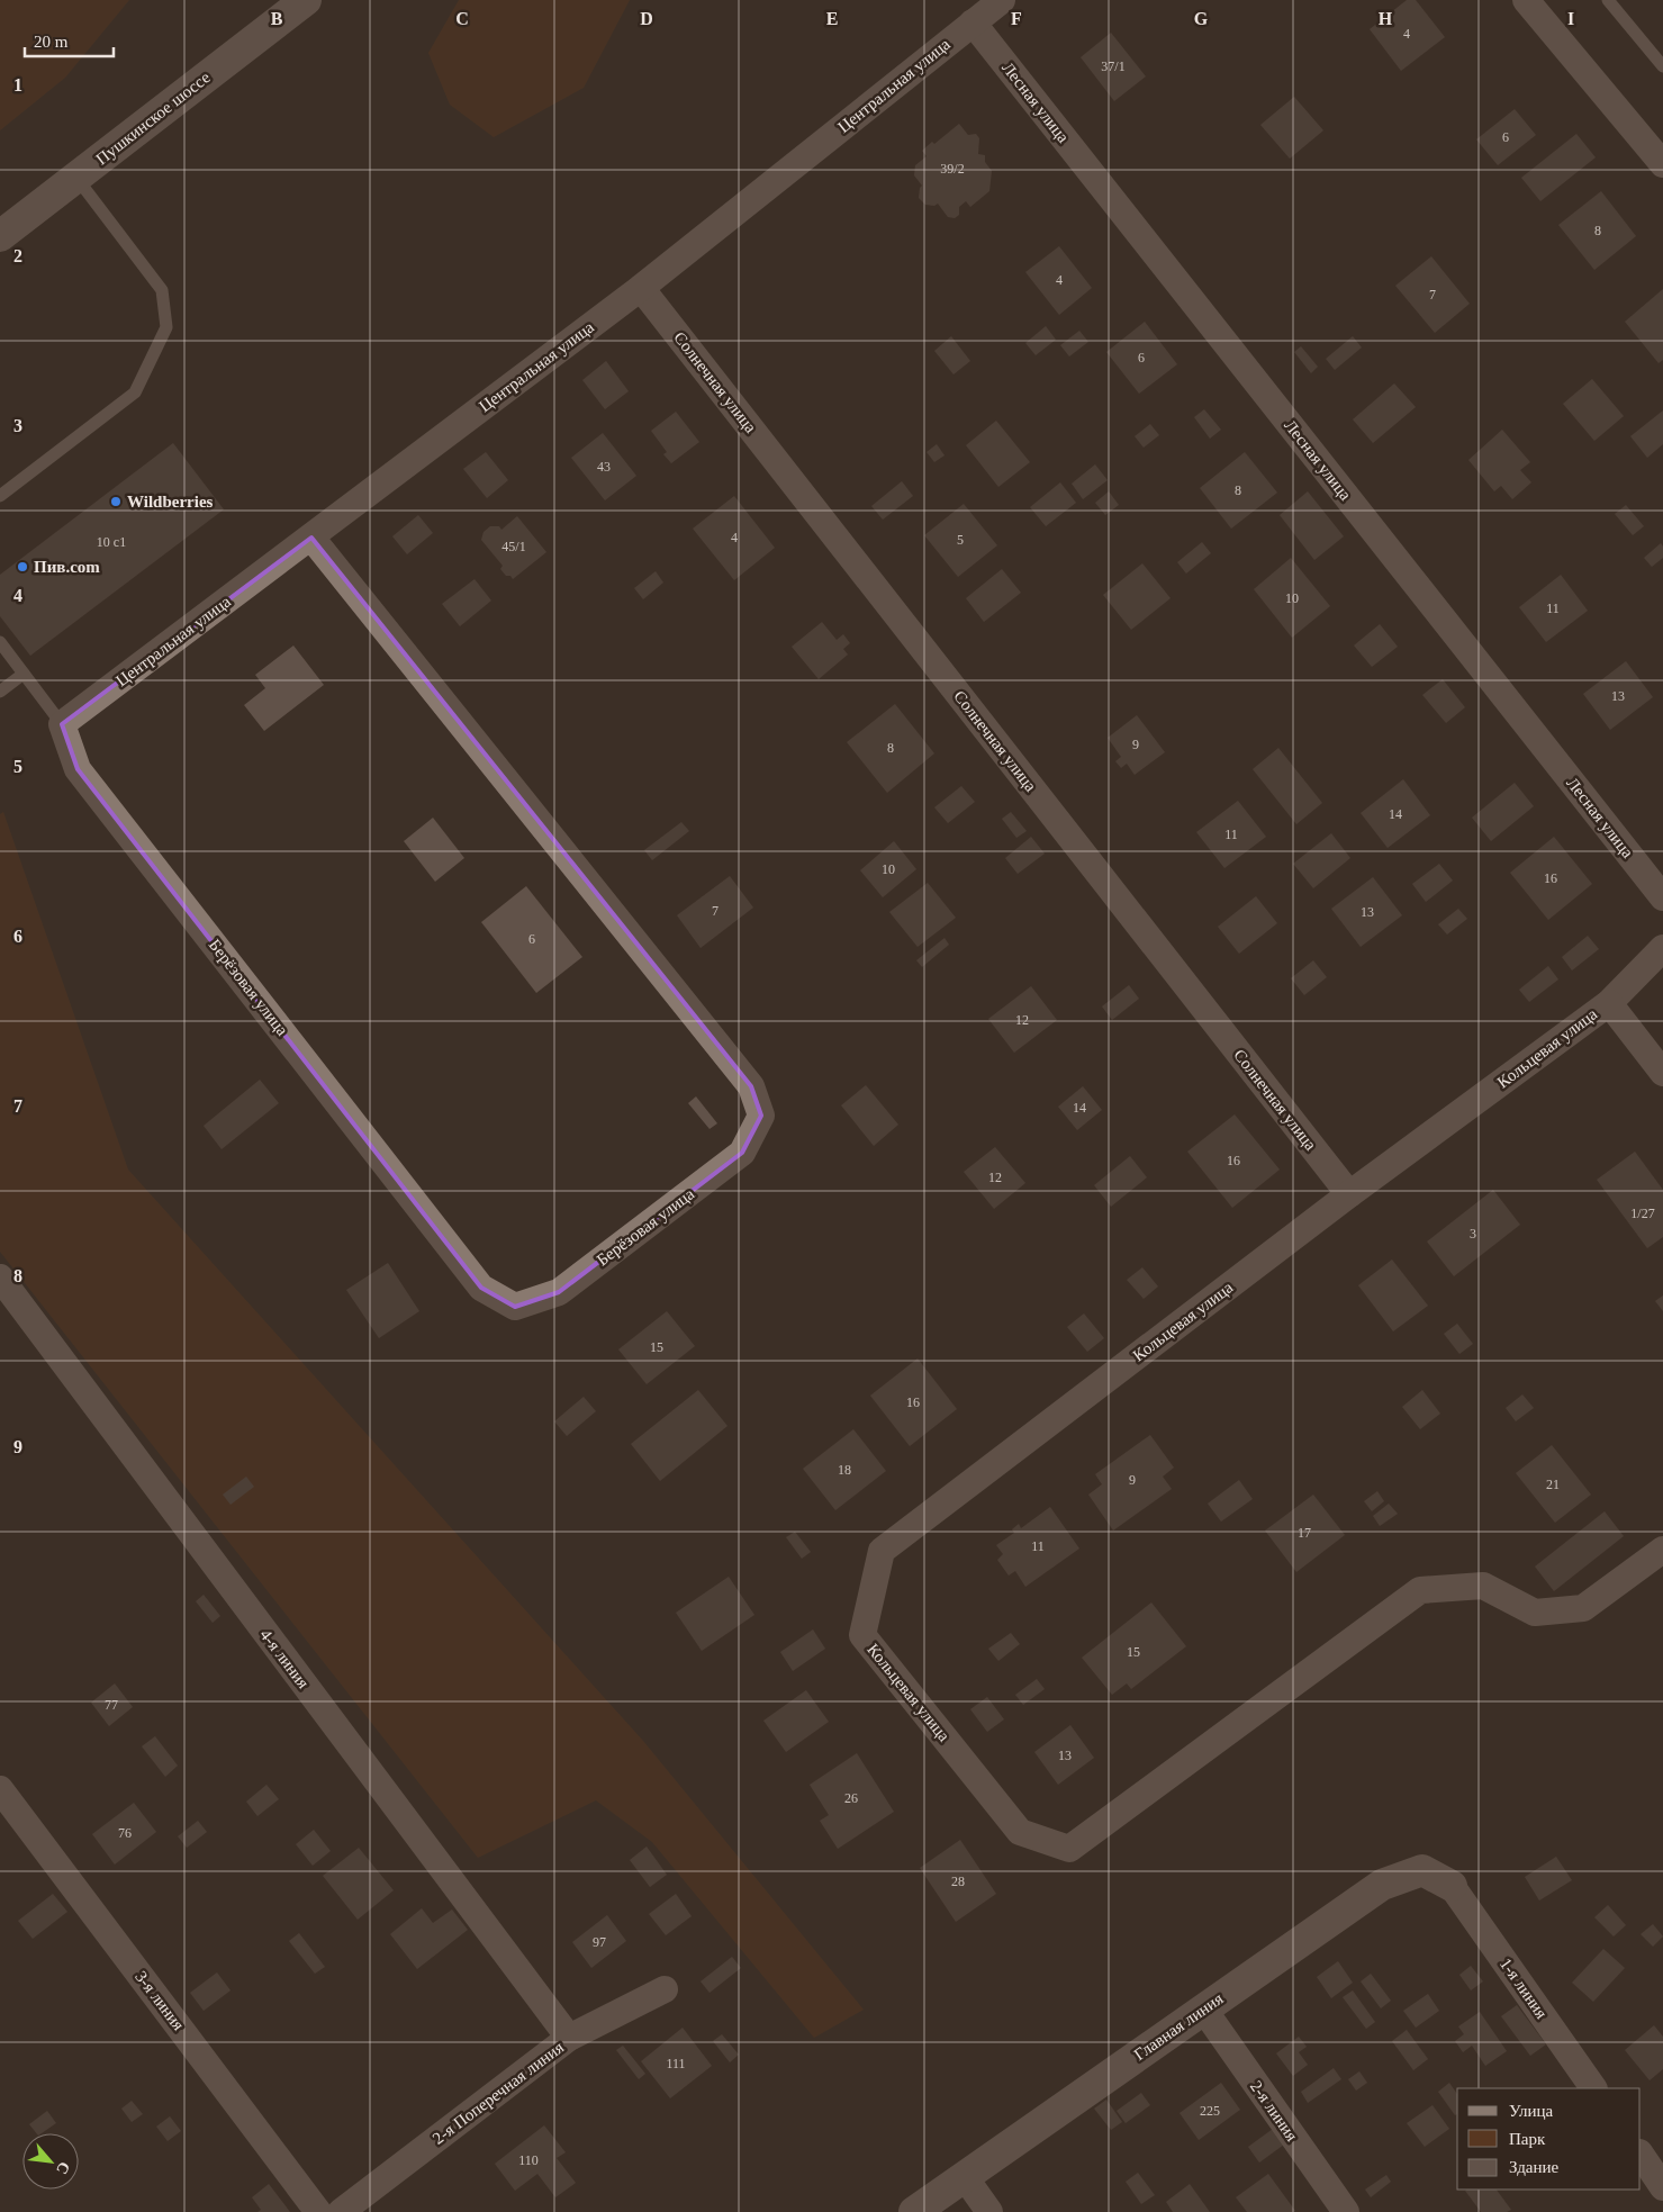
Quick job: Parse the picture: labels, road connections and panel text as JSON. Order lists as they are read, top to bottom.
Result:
{
  "streets": {
    "street": [
      "Центральная улица",
      "Лесная улица",
      "Пушкинское шоссе",
      "Солнечная улица",
      "Берёзовая улица",
      "Кольцевая улица",
      "4-я линия",
      "1-я линия",
      "3-я линия",
      "Главная линия",
      "2-я Поперечная линия",
      "2-я линия"
    ]
  },
  "crossings": [
    ["Центральная улица", "Лесная улица"],
    ["Центральная улица", "Солнечная улица"],
    ["Центральная улица", "Берёзовая улица"],
    ["Солнечная улица", "Кольцевая улица"],
    ["4-я линия", "2-я Поперечная линия"],
    ["1-я линия", "Главная линия"],
    ["Главная линия", "2-я линия"]
  ],
  "places": ["Wildberries", "Пив.com"],
  "house_numbers": [
    "4",
    "37/1",
    "6",
    "39/2",
    "8",
    "4",
    "7",
    "6",
    "43",
    "8",
    "4",
    "5",
    "10 с1",
    "45/1",
    "10",
    "11",
    "13",
    "9",
    "8",
    "14",
    "11",
    "10",
    "16",
    "7",
    "13",
    "6",
    "12",
    "14",
    "16",
    "12",
    "1/27",
    "3",
    "15",
    "16",
    "18",
    "9",
    "21",
    "17",
    "11",
    "15",
    "77",
    "13",
    "26",
    "76",
    "28",
    "97",
    "111",
    "225",
    "110"
  ],
  "legend": ["Улица", "Парк", "Здание"],
  "scale_bar": "20 m",
  "north": "bottom right",
  "grid": {
    "columns": [
      "B",
      "C",
      "D",
      "E",
      "F",
      "G",
      "H",
      "I"
    ],
    "rows": [
      "1",
      "2",
      "3",
      "4",
      "5",
      "6",
      "7",
      "8",
      "9"
    ]
  }
}
